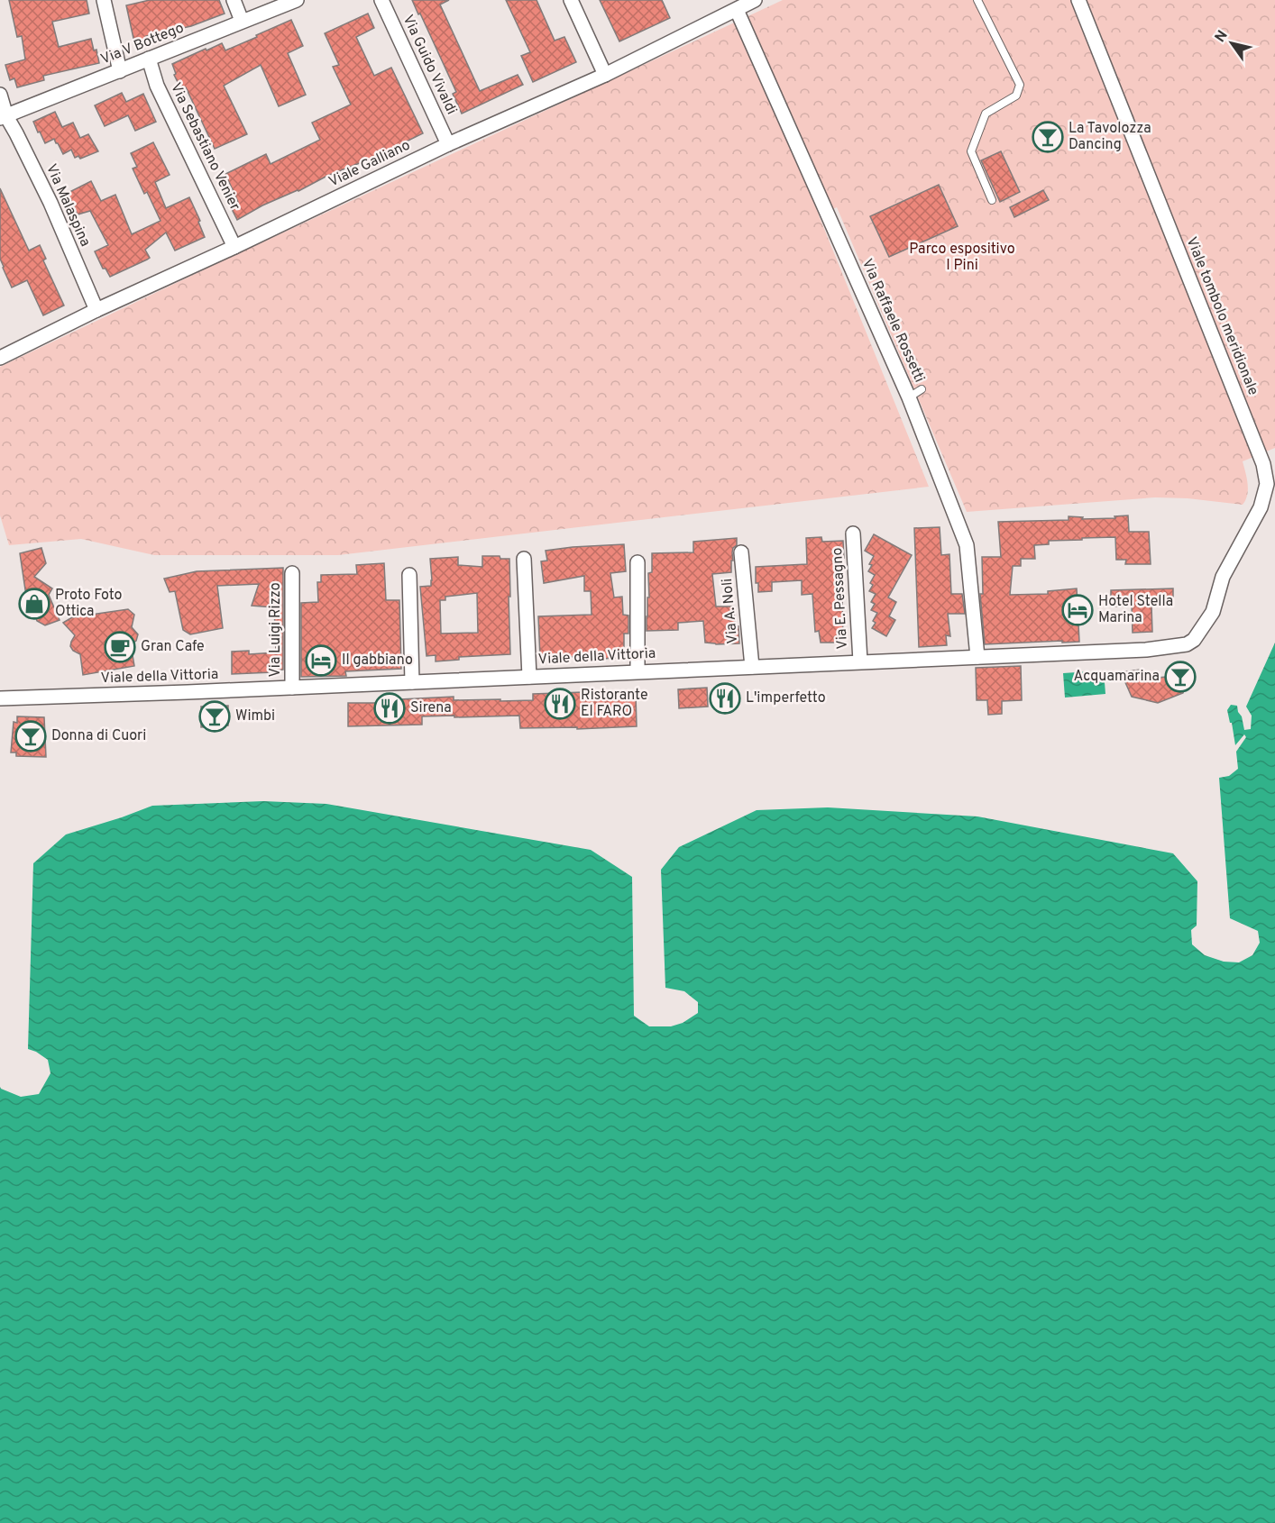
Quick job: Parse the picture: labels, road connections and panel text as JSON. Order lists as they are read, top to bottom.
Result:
{
  "streets": {
    "street": [
      "Via V Bottego",
      "Via Guido Vivaldi",
      "Via Sebastiano Venier",
      "Viale Galliano",
      "Via Malaspina",
      "Viale tombolo meridionale",
      "Via Raffaele Rossetti",
      "Via E. Pessagno",
      "Via A. Noli",
      "Via Luigi Rizzo",
      "Viale della Vittoria"
    ]
  },
  "crossings": [
    ["Via V Bottego", "Via Sebastiano Venier"],
    ["Via V Bottego", "Via Malaspina"],
    ["Via Guido Vivaldi", "Viale Galliano"],
    ["Via Sebastiano Venier", "Viale Galliano"],
    ["Viale Galliano", "Via Malaspina"],
    ["Viale Galliano", "Via Raffaele Rossetti"],
    ["Viale tombolo meridionale", "Viale della Vittoria"],
    ["Via Raffaele Rossetti", "Viale della Vittoria"],
    ["Via E. Pessagno", "Viale della Vittoria"],
    ["Via A. Noli", "Viale della Vittoria"],
    ["Via Luigi Rizzo", "Viale della Vittoria"]
  ],
  "parks": ["Parco espositivo I Pini"],
  "places": {
    "bar": [
      "La Tavolozza Dancing",
      "Acquamarina",
      "Wimbi",
      "Donna di Cuori"
    ],
    "shop": ["Proto Foto Ottica"],
    "hotel": ["Hotel Stella Marina", "Il gabbiano"],
    "cafe": ["Gran Cafe"],
    "restaurant": ["L'imperfetto", "Ristorante El FARO", "Sirena"]
  },
  "north": "top left"
}
